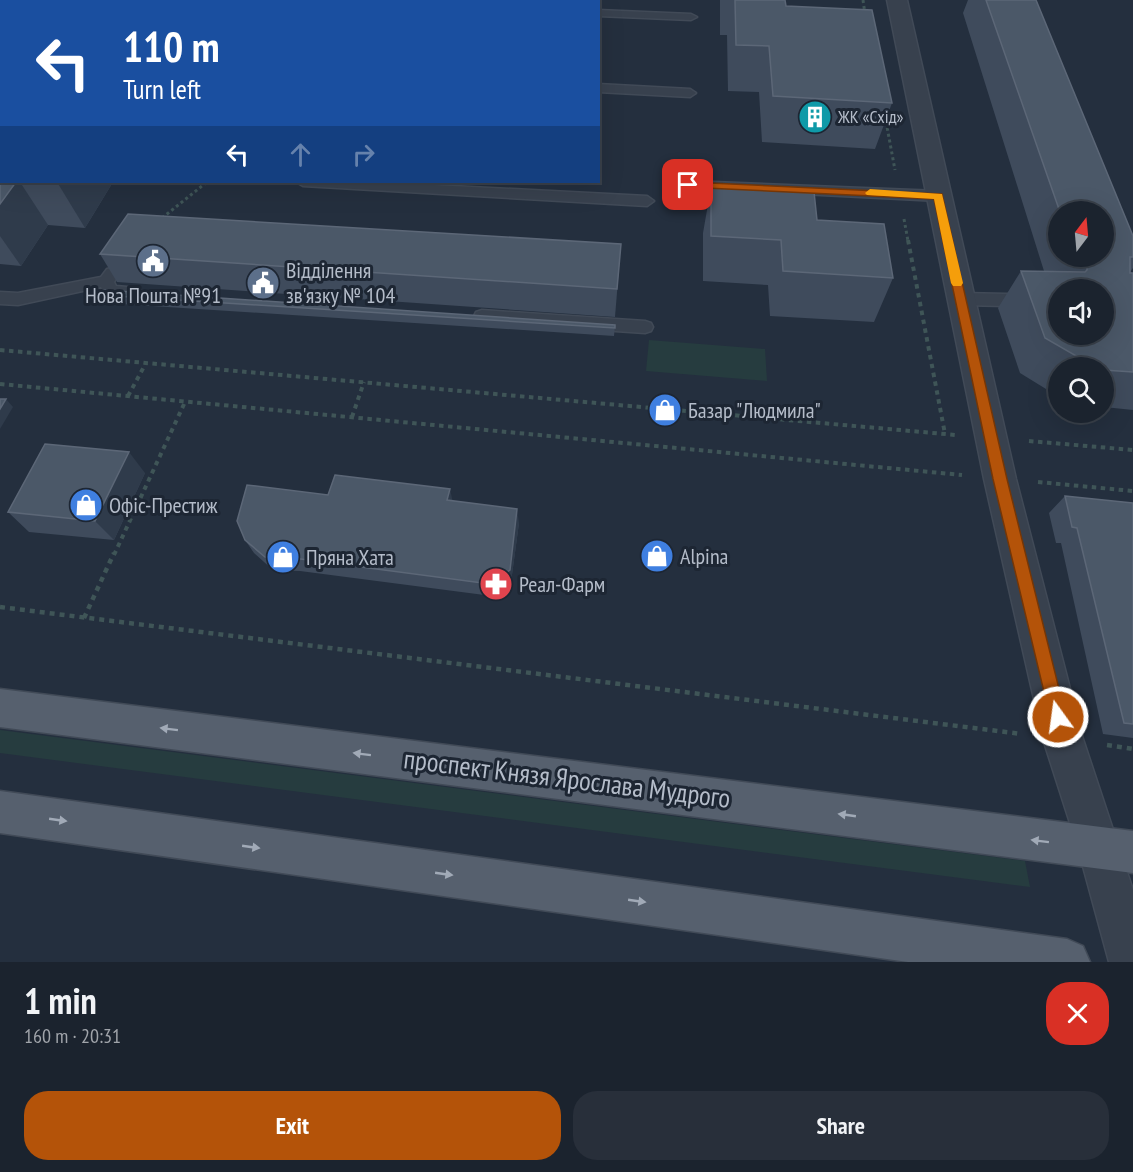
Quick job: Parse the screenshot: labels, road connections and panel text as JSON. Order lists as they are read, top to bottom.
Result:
{
  "streets": {
    "main road": ["проспект Князя Ярослава Мудрого"]
  },
  "places": {
    "building": ["ЖК «Схід»"],
    "public building": ["Нова Пошта №91", "Відділення зв'язку № 104"],
    "shop": [
      "Базар \"Людмила\"",
      "Офіс-Престиж",
      "Alpina",
      "Пряна Хата"
    ],
    "pharmacy": ["Реал-Фарм"]
  },
  "north": "top",
  "page": {
    "turn": ["110 m", "Turn left"],
    "heading": ["1 min", "160 m · 20:31"],
    "buttons": ["Exit", "Share"]
  }
}
